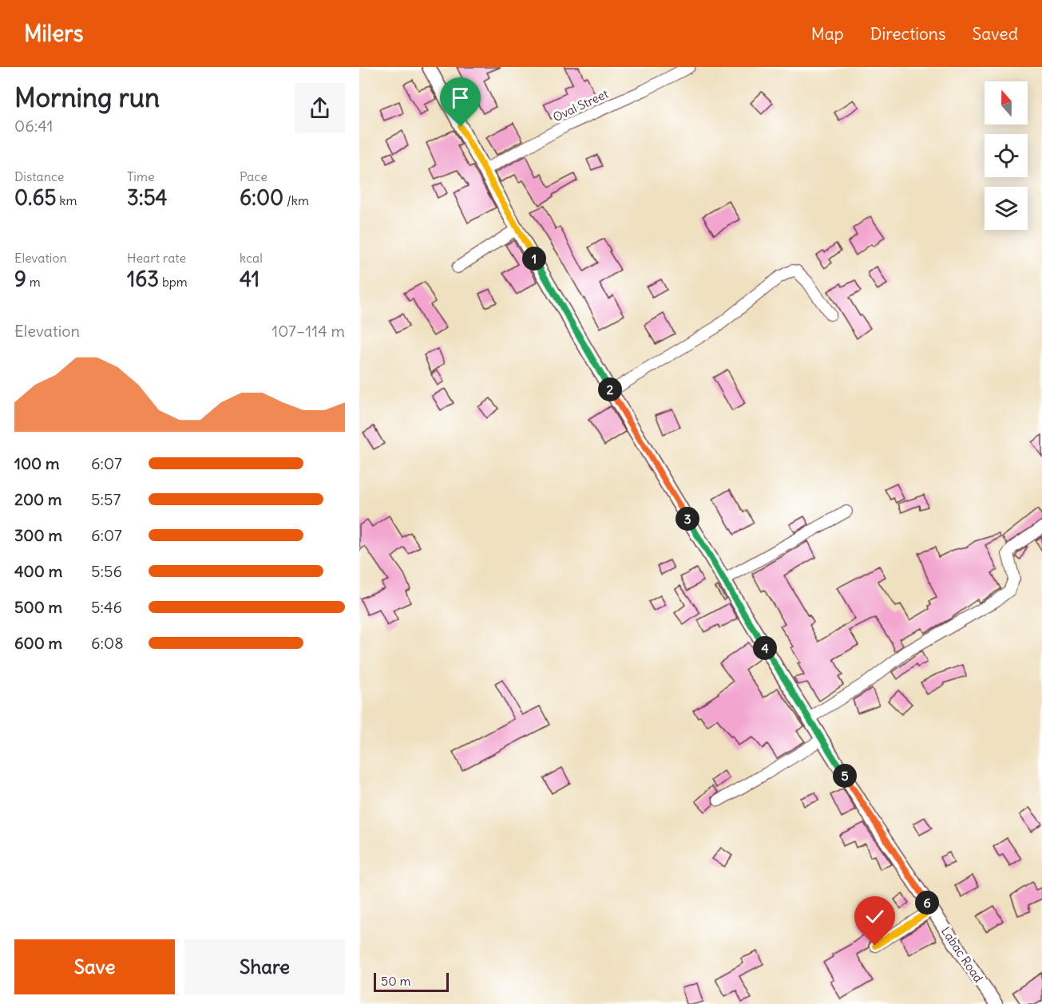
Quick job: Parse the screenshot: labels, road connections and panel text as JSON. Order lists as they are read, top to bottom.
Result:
{
  "streets": {
    "street": ["Oval Street", "Labac Road"]
  },
  "crossings": [
    ["Oval Street", "Labac Road"]
  ],
  "scale_bar": "50 m",
  "north": "top",
  "page": {
    "header": "Milers",
    "nav": ["Map", "Directions", "Saved"],
    "heading": ["Morning run", "06:41"],
    "stats": [
      ["Distance", "0.65 km"],
      ["Time", "3:54"],
      ["Pace", "6:00 /km"],
      ["Elevation", "9 m"],
      ["Heart rate", "163 bpm"],
      ["kcal", "41"]
    ],
    "pins": [
      "1",
      "2",
      "3",
      "4",
      "5",
      "6"
    ],
    "chart": ["Elevation", "107–114 m"],
    "list": [
      {
        "name": "100 m",
        "note": "6:07"
      },
      {
        "name": "200 m",
        "note": "5:57"
      },
      {
        "name": "300 m",
        "note": "6:07"
      },
      {
        "name": "400 m",
        "note": "5:56"
      },
      {
        "name": "500 m",
        "note": "5:46"
      },
      {
        "name": "600 m",
        "note": "6:08"
      }
    ],
    "buttons": ["Save", "Share"],
    "scale": "50 m"
  }
}
